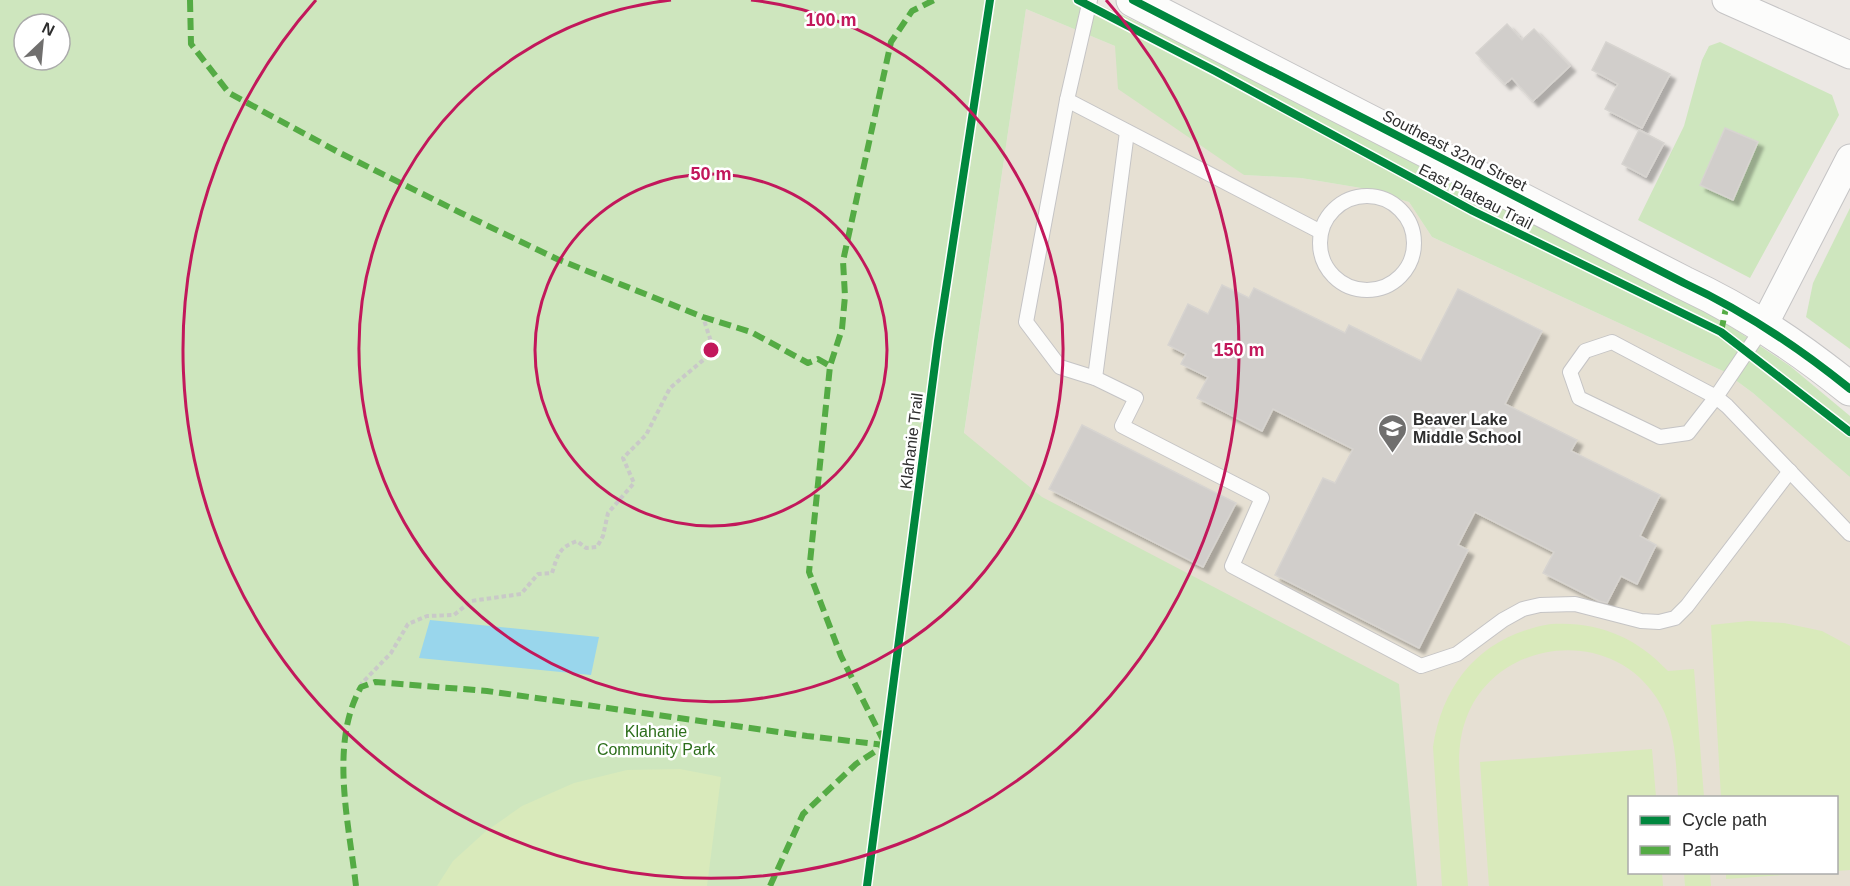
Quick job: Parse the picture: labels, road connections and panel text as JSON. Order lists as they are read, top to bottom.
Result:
{
  "streets": {
    "street": ["Southeast 32nd Street"],
    "cycle path": ["East Plateau Trail", "Klahanie Trail"]
  },
  "parks": ["Klahanie Community Park"],
  "places": {
    "school or university": ["Beaver Lake Middle School"]
  },
  "legend": ["Cycle path", "Path"],
  "north": "top right",
  "rings": ["100 m", "50 m", "150 m"]
}
